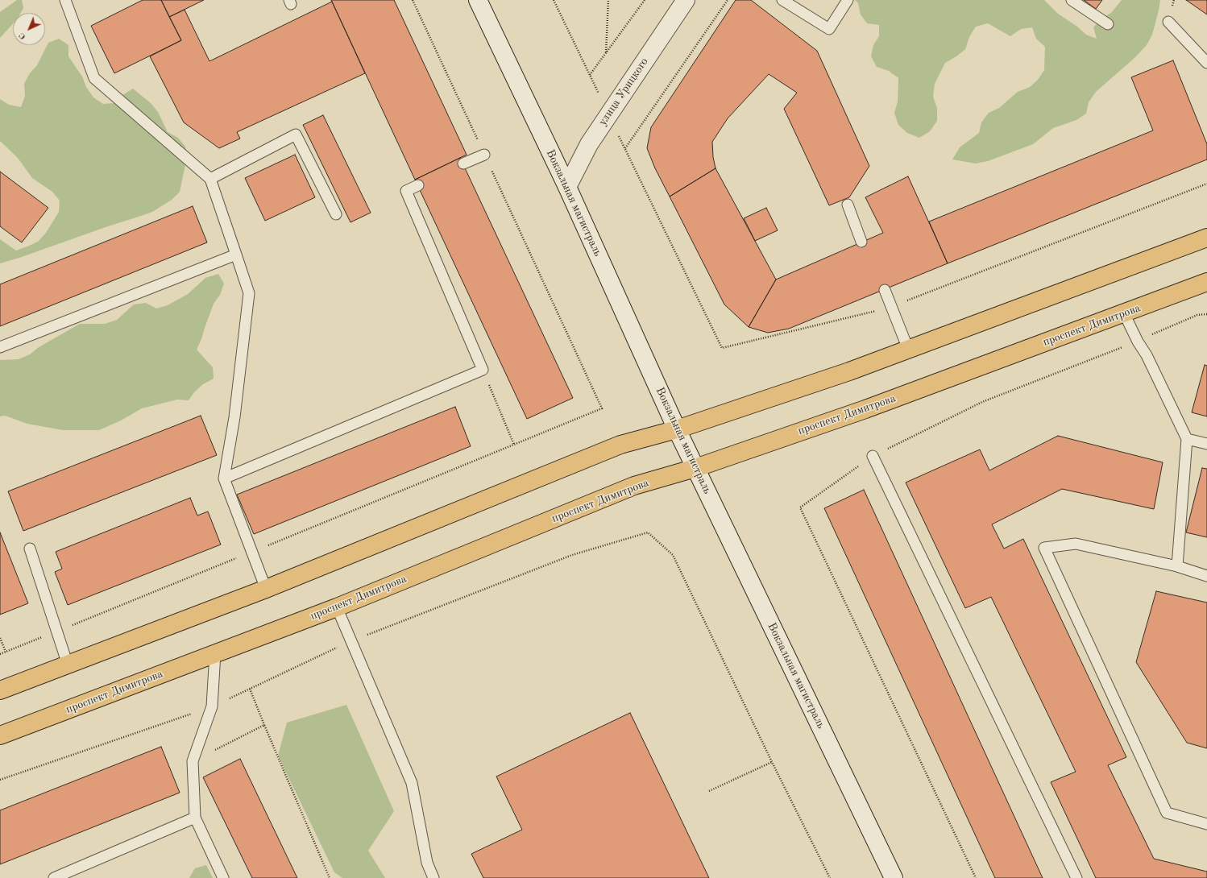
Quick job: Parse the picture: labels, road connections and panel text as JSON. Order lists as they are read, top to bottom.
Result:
{
  "streets": {
    "main road": ["улица Урицкого", "Вокзальная магистраль", "проспект Димитрова"]
  },
  "crossings": [
    ["улица Урицкого", "Вокзальная магистраль"],
    ["Вокзальная магистраль", "проспект Димитрова"]
  ],
  "north": "bottom left"
}
